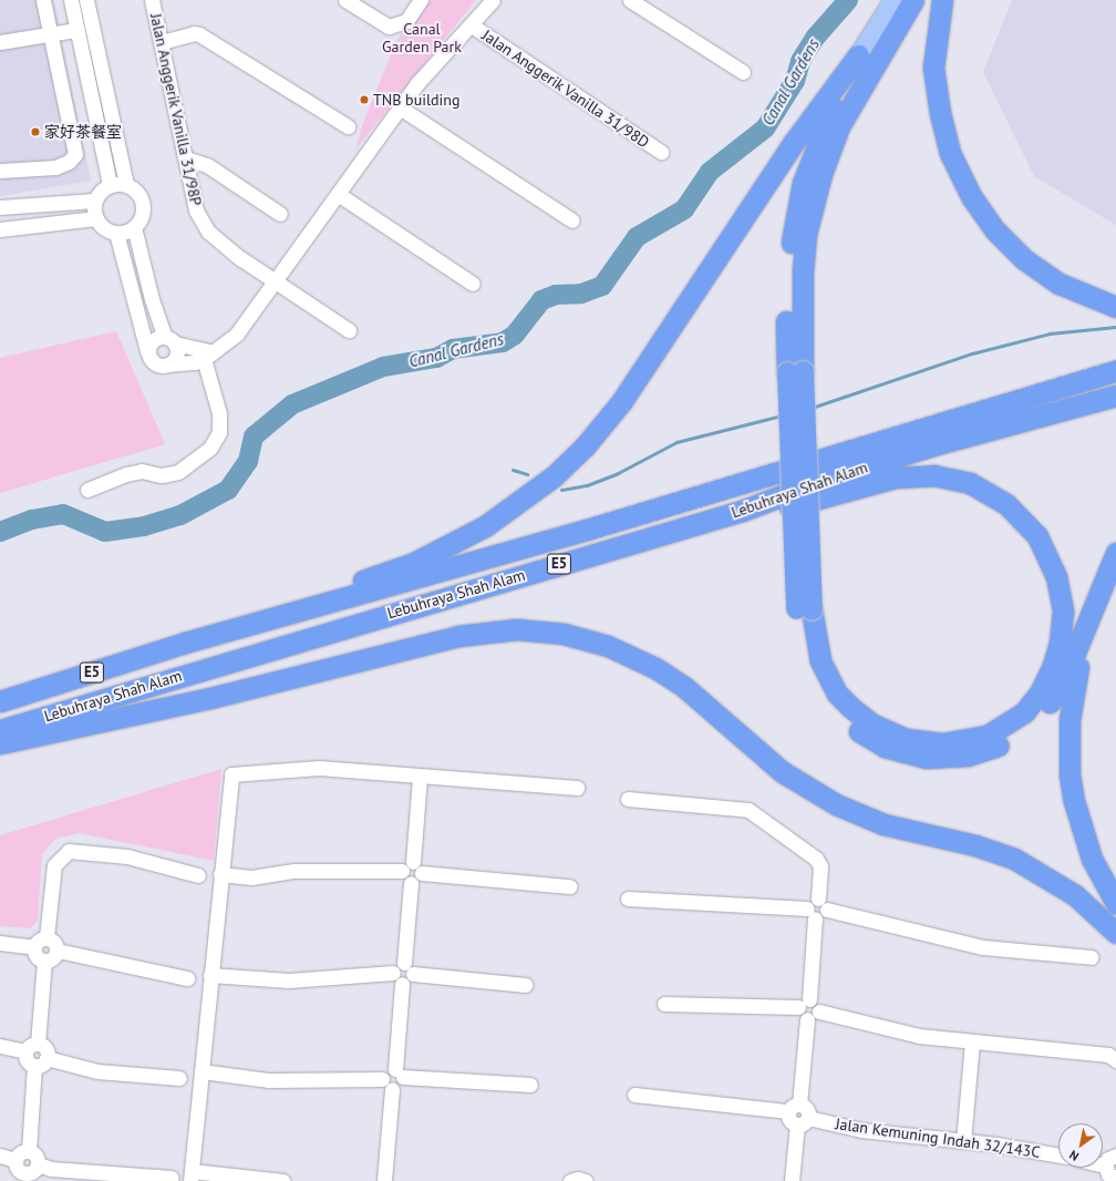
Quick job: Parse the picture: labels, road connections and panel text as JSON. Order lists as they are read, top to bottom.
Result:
{
  "streets": {
    "highway": ["Lebuhraya Shah Alam", "E5"],
    "street": ["Jalan Anggerik Vanilla 31/98D", "Jalan Anggerik Vanilla 31/98P", "Jalan Kemuning Indah 32/143C"]
  },
  "water": ["Canal Gardens"],
  "parks": ["Canal Garden Park"],
  "places": ["TNB building", "家好茶餐室"],
  "north": "bottom left"
}
